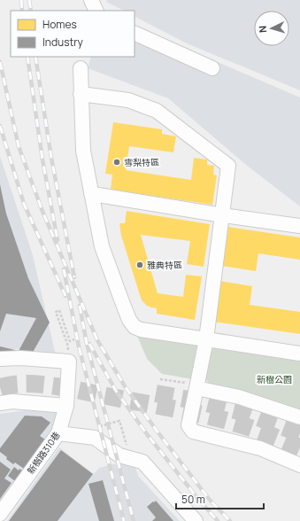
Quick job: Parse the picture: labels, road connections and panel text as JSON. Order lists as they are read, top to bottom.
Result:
{
  "streets": {
    "street": ["新樹路310巷"]
  },
  "parks": ["新樹公園"],
  "places": ["雪梨特區", "雅典特區"],
  "legend": ["Homes", "Industry"],
  "scale_bar": "50 m",
  "north": "left"
}
